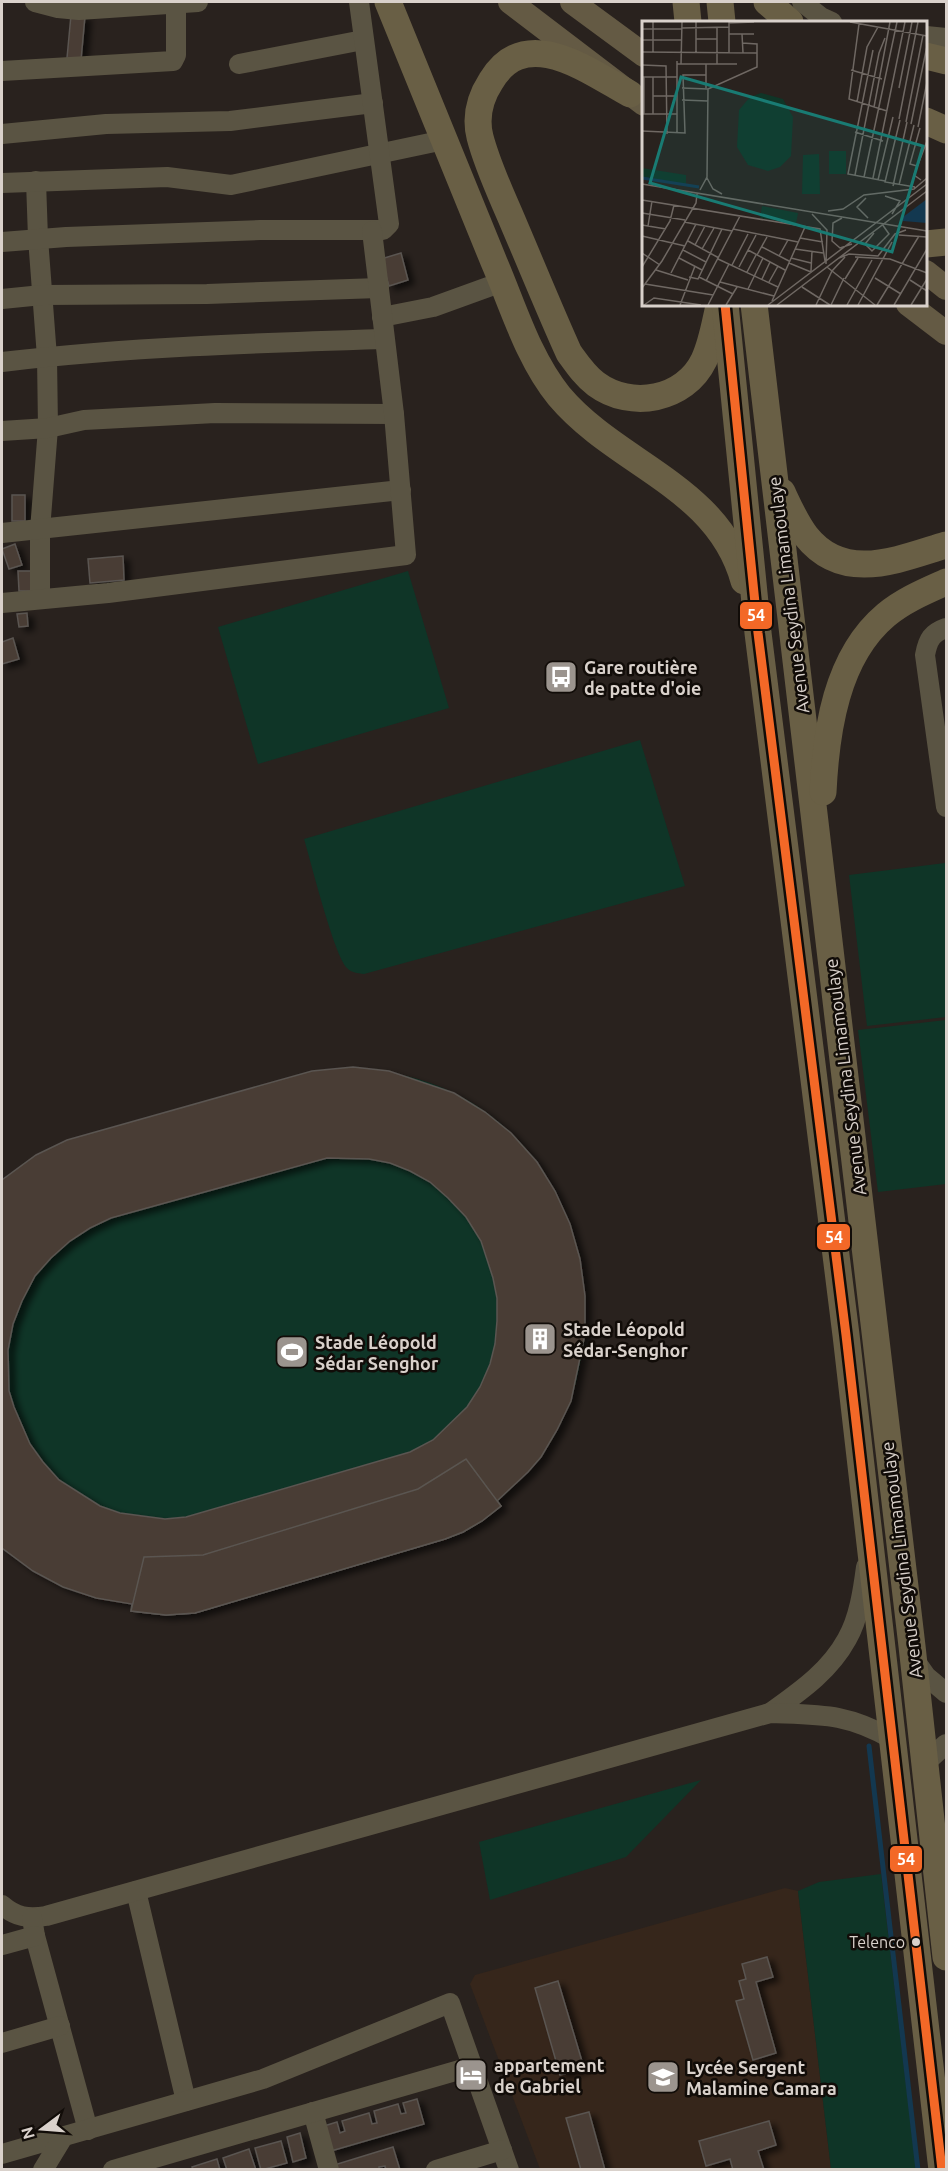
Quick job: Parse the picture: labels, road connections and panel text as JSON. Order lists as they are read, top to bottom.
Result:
{
  "streets": {
    "highway": ["Avenue Seydina Limamoulaye"]
  },
  "places": {
    "bus stop": ["Gare routière de patte d'oie"],
    "building": ["Stade Léopold Sédar-Senghor"],
    "sports": ["Stade Léopold Sédar Senghor"],
    "other": ["Telenco"],
    "hotel": ["appartement de Gabriel"],
    "school or university": ["Lycée Sergent Malamine Camara"]
  },
  "lines": ["transit line 54"],
  "north": "left"
}
